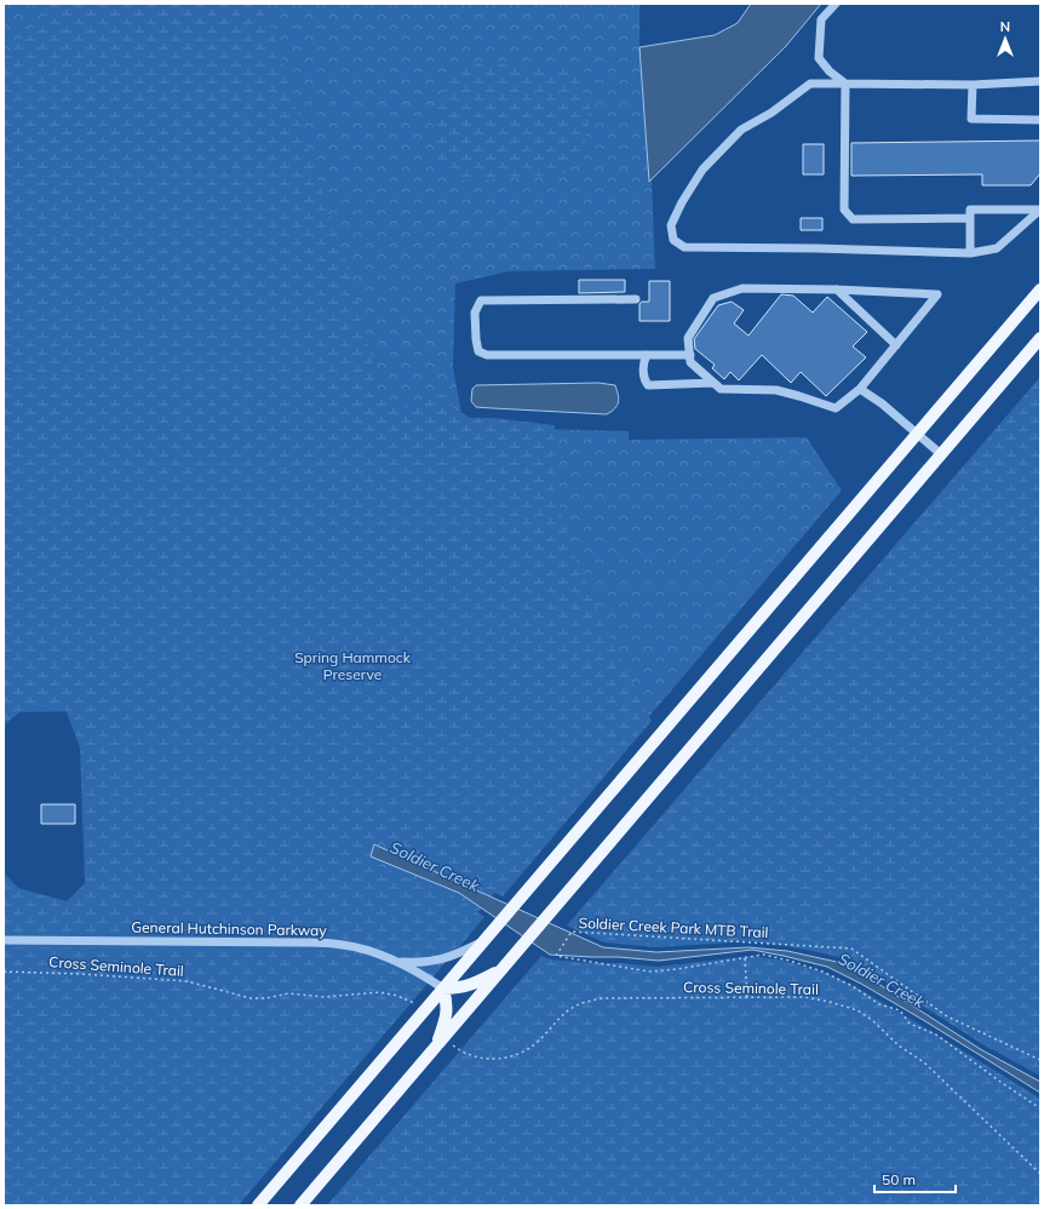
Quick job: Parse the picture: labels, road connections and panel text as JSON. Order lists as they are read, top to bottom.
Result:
{
  "streets": {
    "street": ["General Hutchinson Parkway"],
    "path": ["Soldier Creek Park MTB Trail", "Cross Seminole Trail"]
  },
  "water": ["Soldier Creek"],
  "parks": ["Spring Hammock Preserve"],
  "scale_bar": "50 m",
  "north": "top"
}
